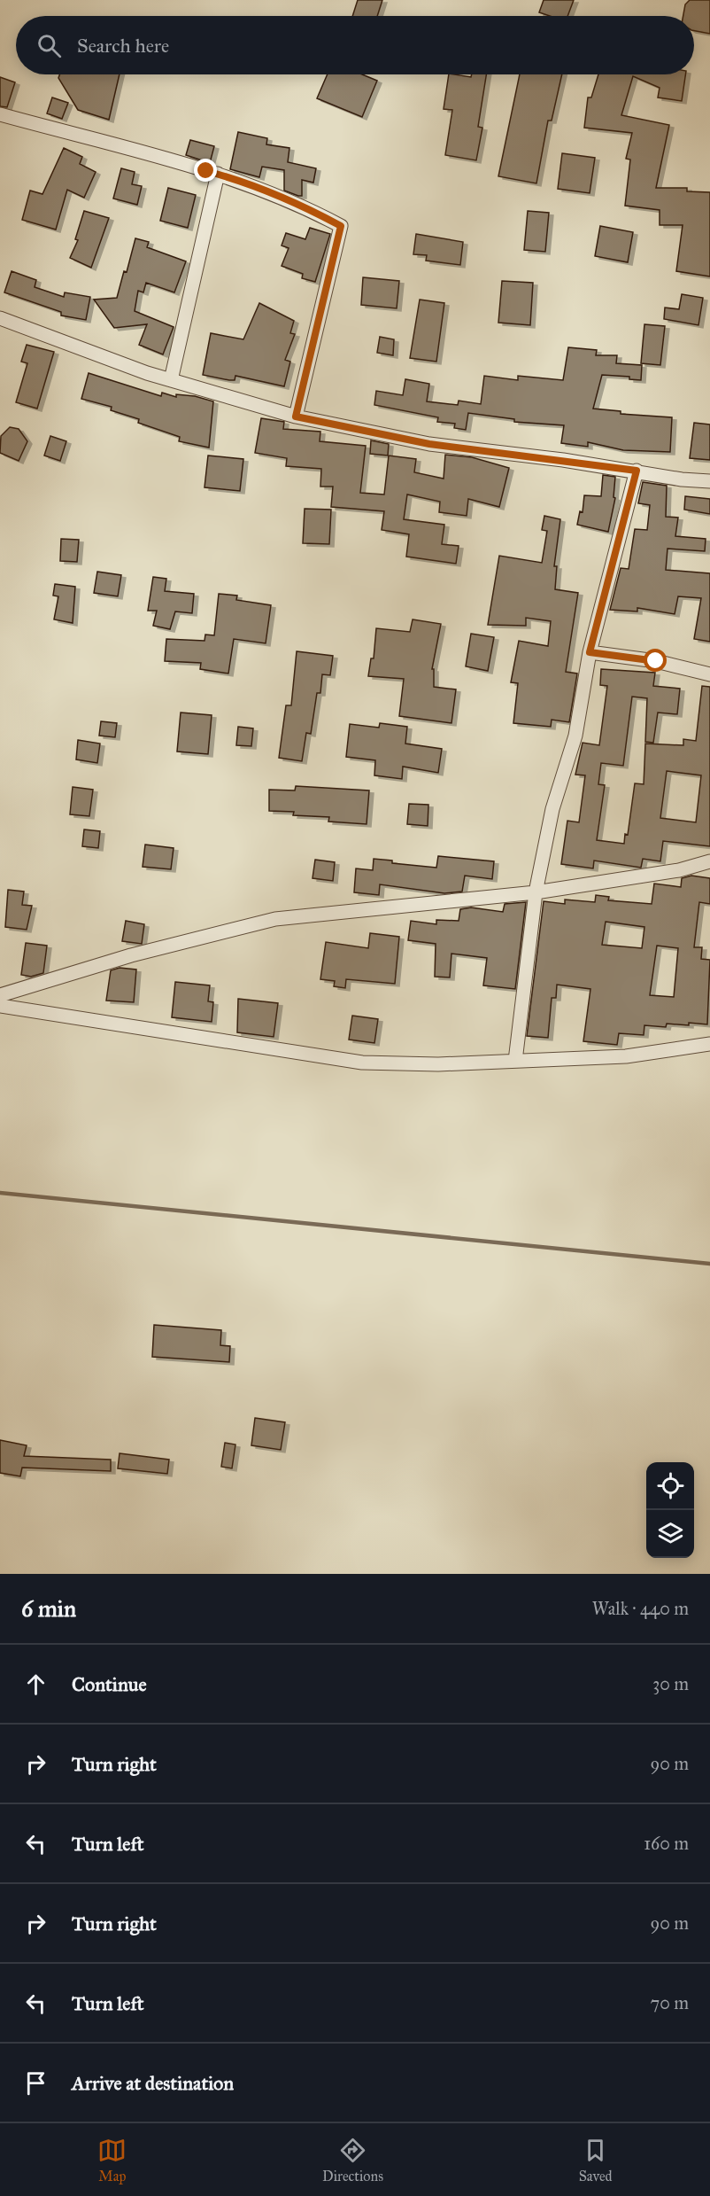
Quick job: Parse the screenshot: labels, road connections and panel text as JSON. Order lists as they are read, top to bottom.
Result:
{
  "page": {
    "search": "Search here",
    "heading": ["6 min", "Walk · 440 m"],
    "list": [
      ["Continue", "30 m"],
      ["Turn right", "90 m"],
      ["Turn left", "160 m"],
      ["Turn right", "90 m"],
      ["Turn left", "70 m"],
      "Arrive at destination"
    ],
    "nav": ["Map", "Directions", "Saved"]
  }
}
